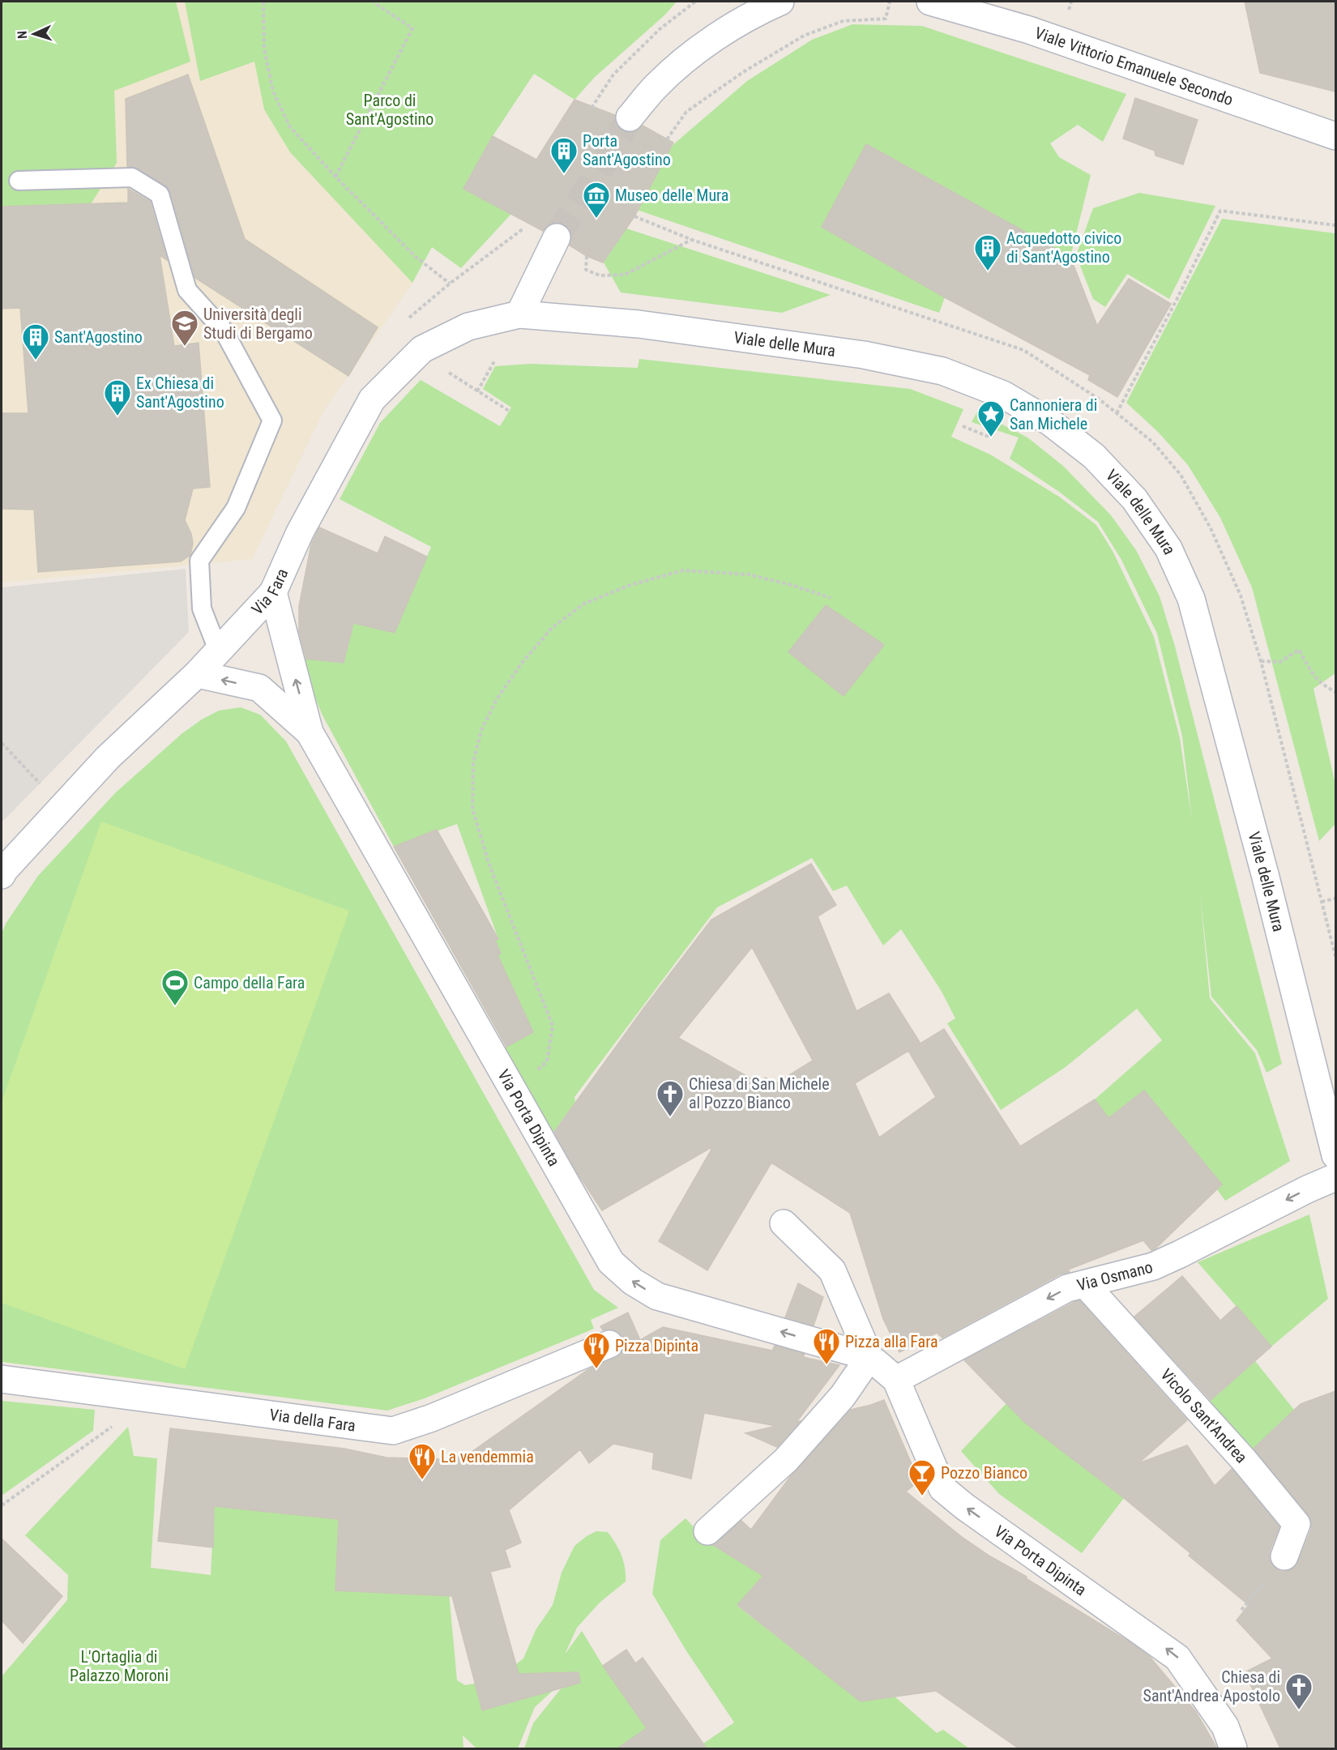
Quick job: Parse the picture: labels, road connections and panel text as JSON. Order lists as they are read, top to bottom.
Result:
{
  "streets": {
    "street": [
      "Viale Vittorio Emanuele Secondo",
      "Viale delle Mura",
      "Via Fara",
      "Via Porta Dipinta",
      "Via Osmano",
      "Vicolo Sant'Andrea",
      "Via della Fara"
    ]
  },
  "crossings": [
    ["Viale delle Mura", "Via Fara"],
    ["Via Fara", "Via Porta Dipinta"],
    ["Via Porta Dipinta", "Via Osmano"],
    ["Via Osmano", "Vicolo Sant'Andrea"]
  ],
  "one_way": ["Via Porta Dipinta", "Via Osmano"],
  "parks": ["Parco di Sant'Agostino", "L'Ortaglia di Palazzo Moroni"],
  "places": {
    "building": [
      "Porta Sant'Agostino",
      "Acquedotto civico di Sant'Agostino",
      "Sant'Agostino",
      "Ex Chiesa di Sant'Agostino"
    ],
    "museum": ["Museo delle Mura"],
    "school or university": ["Università degli Studi di Bergamo"],
    "place": ["Cannoniera di San Michele"],
    "sports": ["Campo della Fara"],
    "church": ["Chiesa di San Michele al Pozzo Bianco", "Chiesa di Sant'Andrea Apostolo"],
    "restaurant": ["Pizza alla Fara", "Pizza Dipinta", "La vendemmia"],
    "bar": ["Pozzo Bianco"]
  },
  "north": "left"
}
